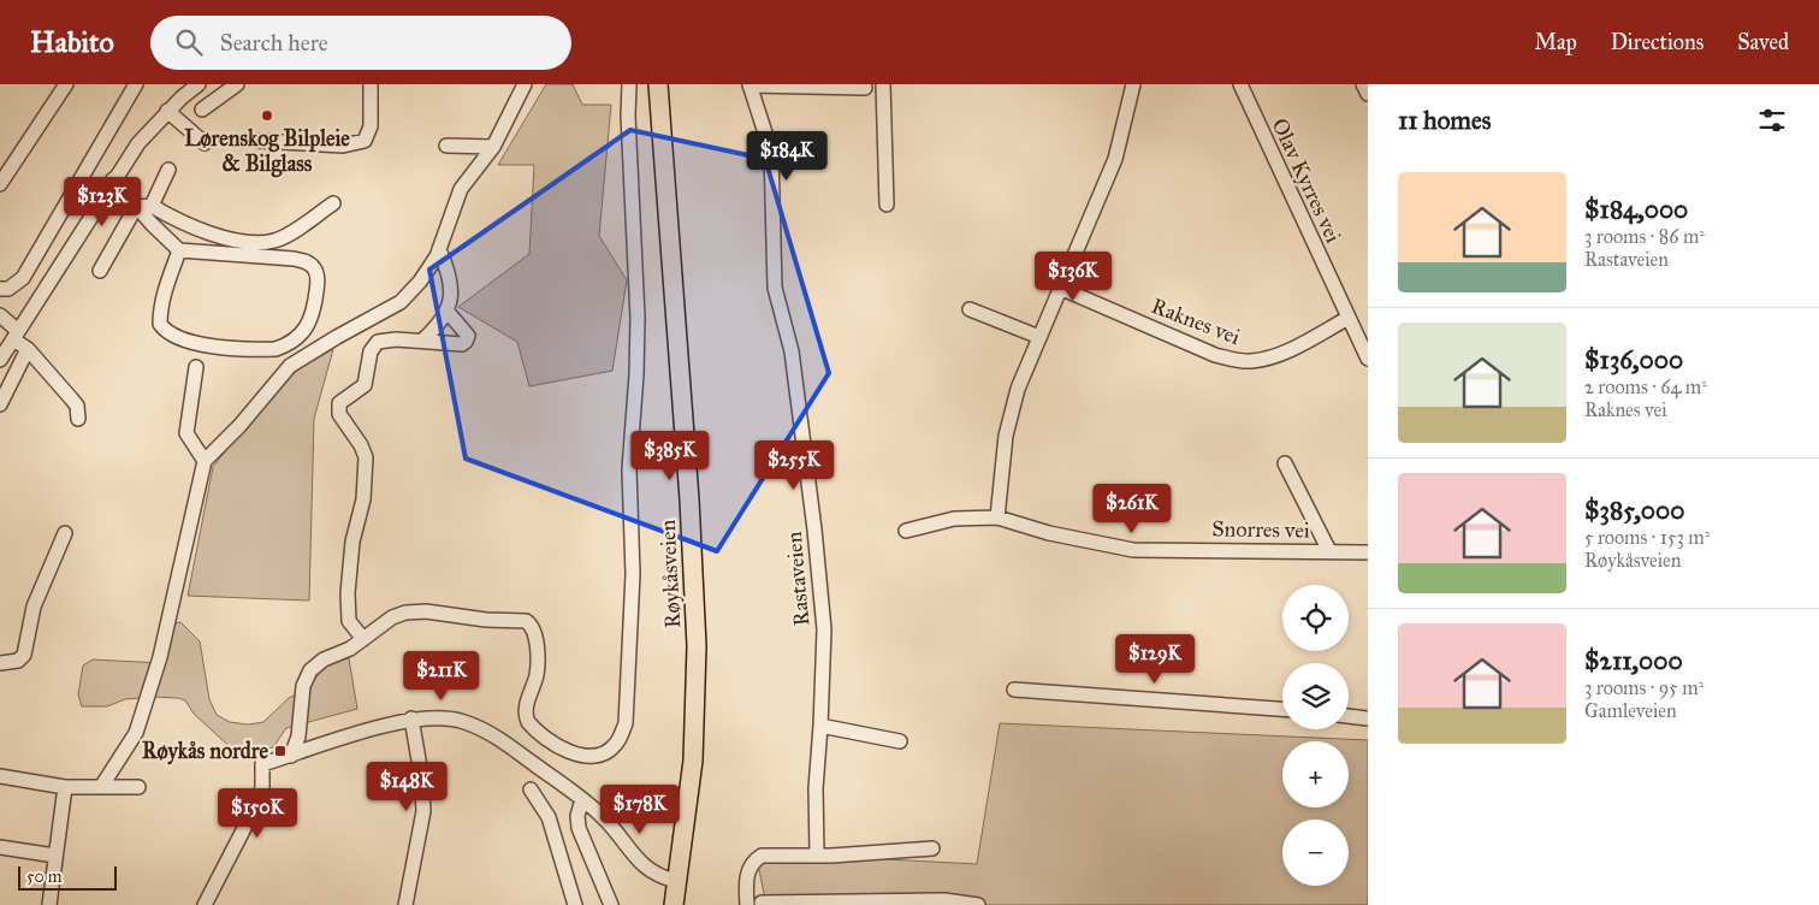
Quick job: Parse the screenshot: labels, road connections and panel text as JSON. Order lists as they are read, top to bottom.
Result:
{
  "streets": {
    "main road": ["Røykåsveien"],
    "street": [
      "Olav Kyrres vei",
      "Raknes vei",
      "Snorres vei",
      "Rastaveien"
    ]
  },
  "crossings": [
    ["Olav Kyrres vei", "Raknes vei"]
  ],
  "places": {
    "other": ["Lørenskog Bilpleie & Bilglass"],
    "transit": ["Røykås nordre"]
  },
  "scale_bar": "50 m",
  "page": {
    "header": "Habito",
    "search": "Search here",
    "nav": ["Map", "Directions", "Saved"],
    "heading": "11 homes",
    "price": [
      "$184K",
      "$123K",
      "$136K",
      "$385K",
      "$255K",
      "$261K",
      "$129K",
      "$211K",
      "$148K",
      "$178K",
      "$150K"
    ],
    "list": [
      {
        "name": "$184,000",
        "note": "3 rooms · 86 m² · Rastaveien"
      },
      {
        "name": "$136,000",
        "note": "2 rooms · 64 m² · Raknes vei"
      },
      {
        "name": "$385,000",
        "note": "5 rooms · 153 m² · Røykåsveien"
      },
      {
        "name": "$211,000",
        "note": "3 rooms · 95 m² · Gamleveien"
      }
    ],
    "map_buttons": ["+", "−"],
    "scale": "50 m"
  }
}
